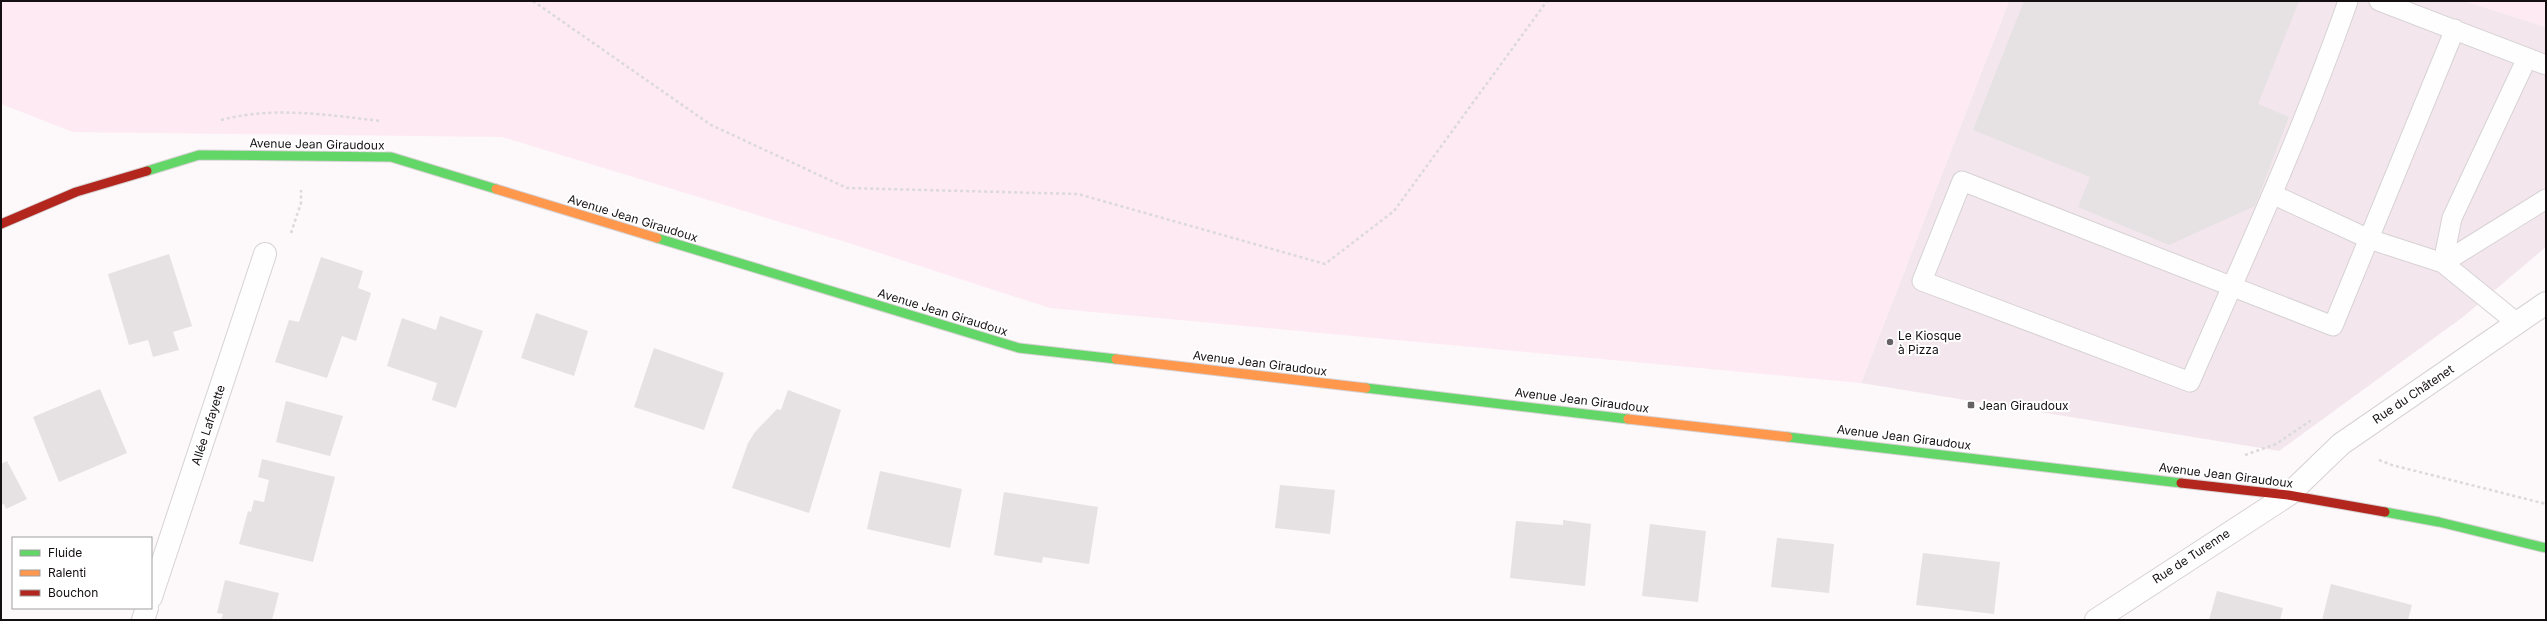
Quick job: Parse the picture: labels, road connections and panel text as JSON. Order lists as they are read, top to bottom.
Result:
{
  "streets": {
    "street": [
      "Avenue Jean Giraudoux",
      "Rue du Châtenet",
      "Allée Lafayette",
      "Rue de Turenne"
    ]
  },
  "crossings": [
    ["Avenue Jean Giraudoux", "Rue du Châtenet"],
    ["Avenue Jean Giraudoux", "Rue de Turenne"],
    ["Rue du Châtenet", "Rue de Turenne"]
  ],
  "places": {
    "other": ["Le Kiosque à Pizza"],
    "transit": ["Jean Giraudoux"]
  },
  "legend": ["Fluide", "Ralenti", "Bouchon"]
}
